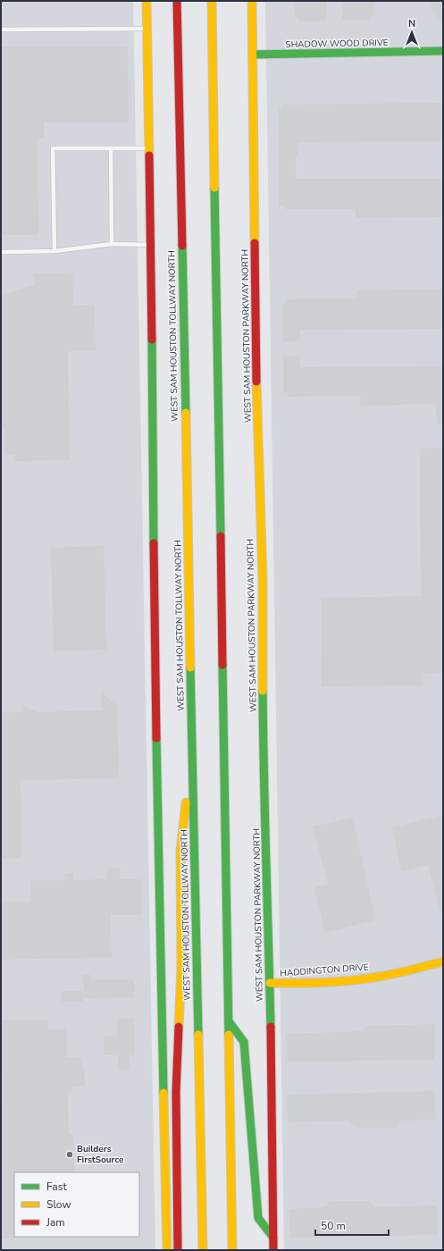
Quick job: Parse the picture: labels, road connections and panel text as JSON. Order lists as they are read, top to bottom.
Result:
{
  "streets": {
    "main road": [
      "SHADOW WOOD DRIVE",
      "WEST SAM HOUSTON TOLLWAY NORTH",
      "WEST SAM HOUSTON PARKWAY NORTH",
      "HADDINGTON DRIVE"
    ]
  },
  "crossings": [
    ["SHADOW WOOD DRIVE", "WEST SAM HOUSTON PARKWAY NORTH"],
    ["WEST SAM HOUSTON PARKWAY NORTH", "HADDINGTON DRIVE"]
  ],
  "places": ["Builders FirstSource"],
  "legend": ["Fast", "Slow", "Jam"],
  "scale_bar": "50 m",
  "north": "top"
}
